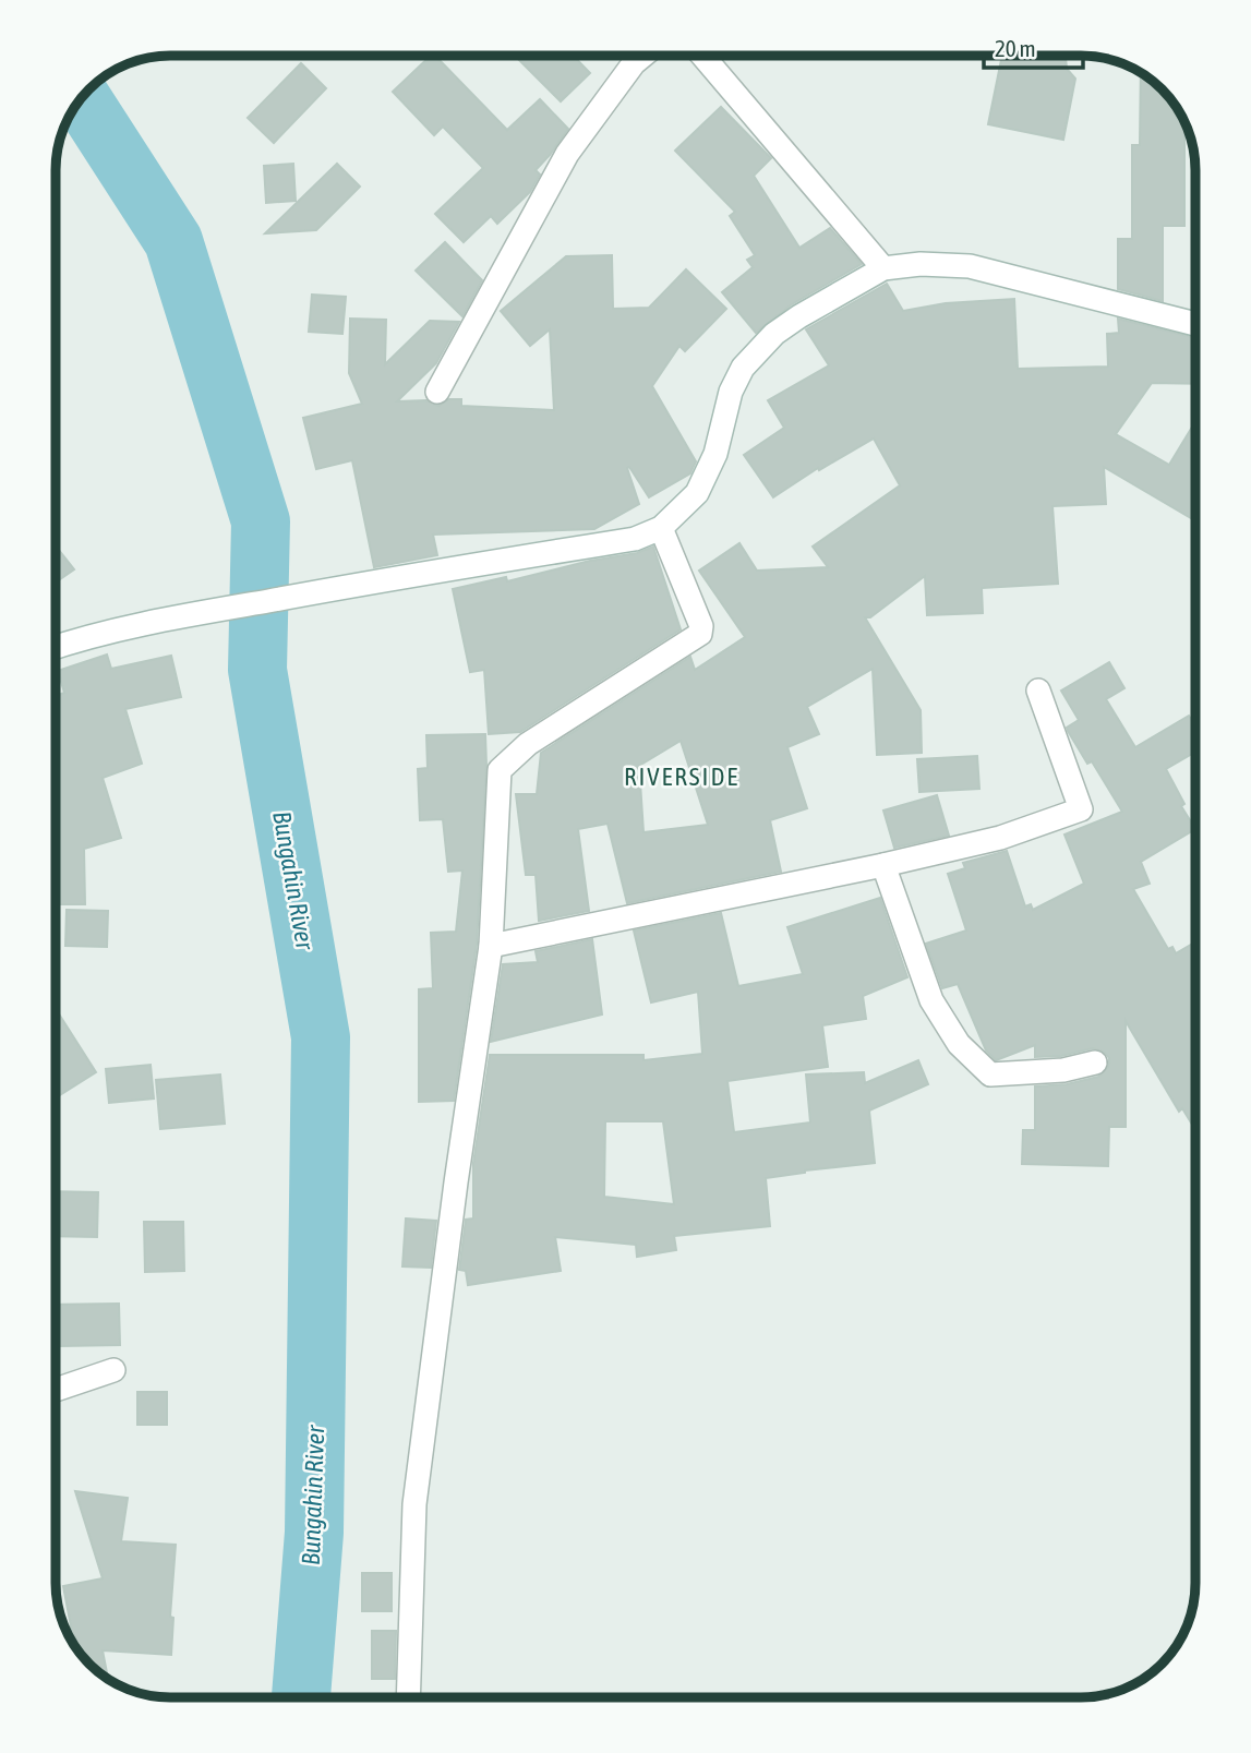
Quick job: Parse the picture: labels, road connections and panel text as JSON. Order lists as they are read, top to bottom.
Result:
{
  "districts": ["RIVERSIDE"],
  "water": ["Bungahin River"],
  "scale_bar": "20 m"
}
